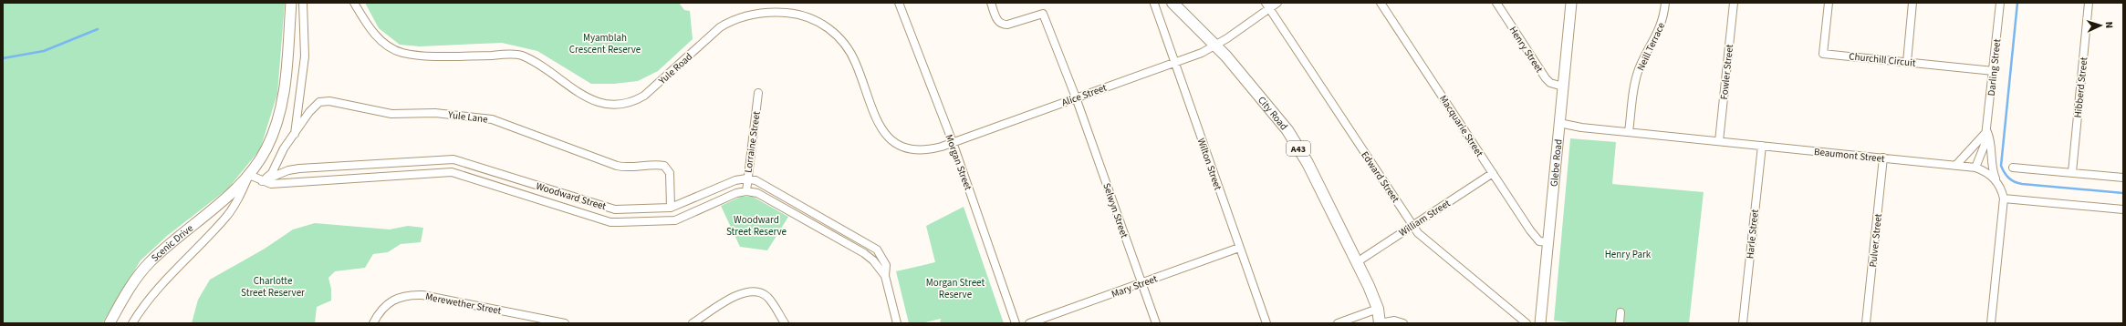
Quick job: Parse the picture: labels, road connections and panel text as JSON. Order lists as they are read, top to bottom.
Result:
{
  "streets": {
    "highway": ["City Road", "A43"],
    "main road": ["Glebe Road", "Scenic Drive"],
    "street": [
      "Neill Terrace",
      "Henry Street",
      "Churchill Circuit",
      "Darling Street",
      "Yule Road",
      "Fowler Street",
      "Hibberd Street",
      "Alice Street",
      "Yule Lane",
      "Macquarie Street",
      "Lorraine Street",
      "Beaumont Street",
      "Morgan Street",
      "Wilton Street",
      "Edward Street",
      "Woodward Street",
      "Selwyn Street",
      "William Street",
      "Harle Street",
      "Pulver Street",
      "Mary Street",
      "Merewether Street"
    ]
  },
  "crossings": [
    ["Neill Terrace", "Beaumont Street"],
    ["Henry Street", "Glebe Road"],
    ["Churchill Circuit", "Darling Street"],
    ["Darling Street", "Beaumont Street"],
    ["Yule Road", "Alice Street"],
    ["Yule Road", "Morgan Street"],
    ["Fowler Street", "Beaumont Street"],
    ["Alice Street", "City Road"],
    ["Alice Street", "Morgan Street"],
    ["Alice Street", "Wilton Street"],
    ["Alice Street", "Edward Street"],
    ["Alice Street", "Selwyn Street"],
    ["City Road", "William Street"],
    ["Yule Lane", "Woodward Street"],
    ["Macquarie Street", "Glebe Road"],
    ["Macquarie Street", "William Street"],
    ["Lorraine Street", "Woodward Street"],
    ["Beaumont Street", "Glebe Road"],
    ["Beaumont Street", "Harle Street"],
    ["Beaumont Street", "Pulver Street"],
    ["Wilton Street", "Mary Street"],
    ["Edward Street", "William Street"],
    ["Woodward Street", "Scenic Drive"],
    ["Selwyn Street", "Mary Street"]
  ],
  "parks": [
    "Myamblah Crescent Reserve",
    "Woodward Street Reserve",
    "Henry Park",
    "Charlotte Street Reserver",
    "Morgan Street Reserve"
  ],
  "north": "right"
}
